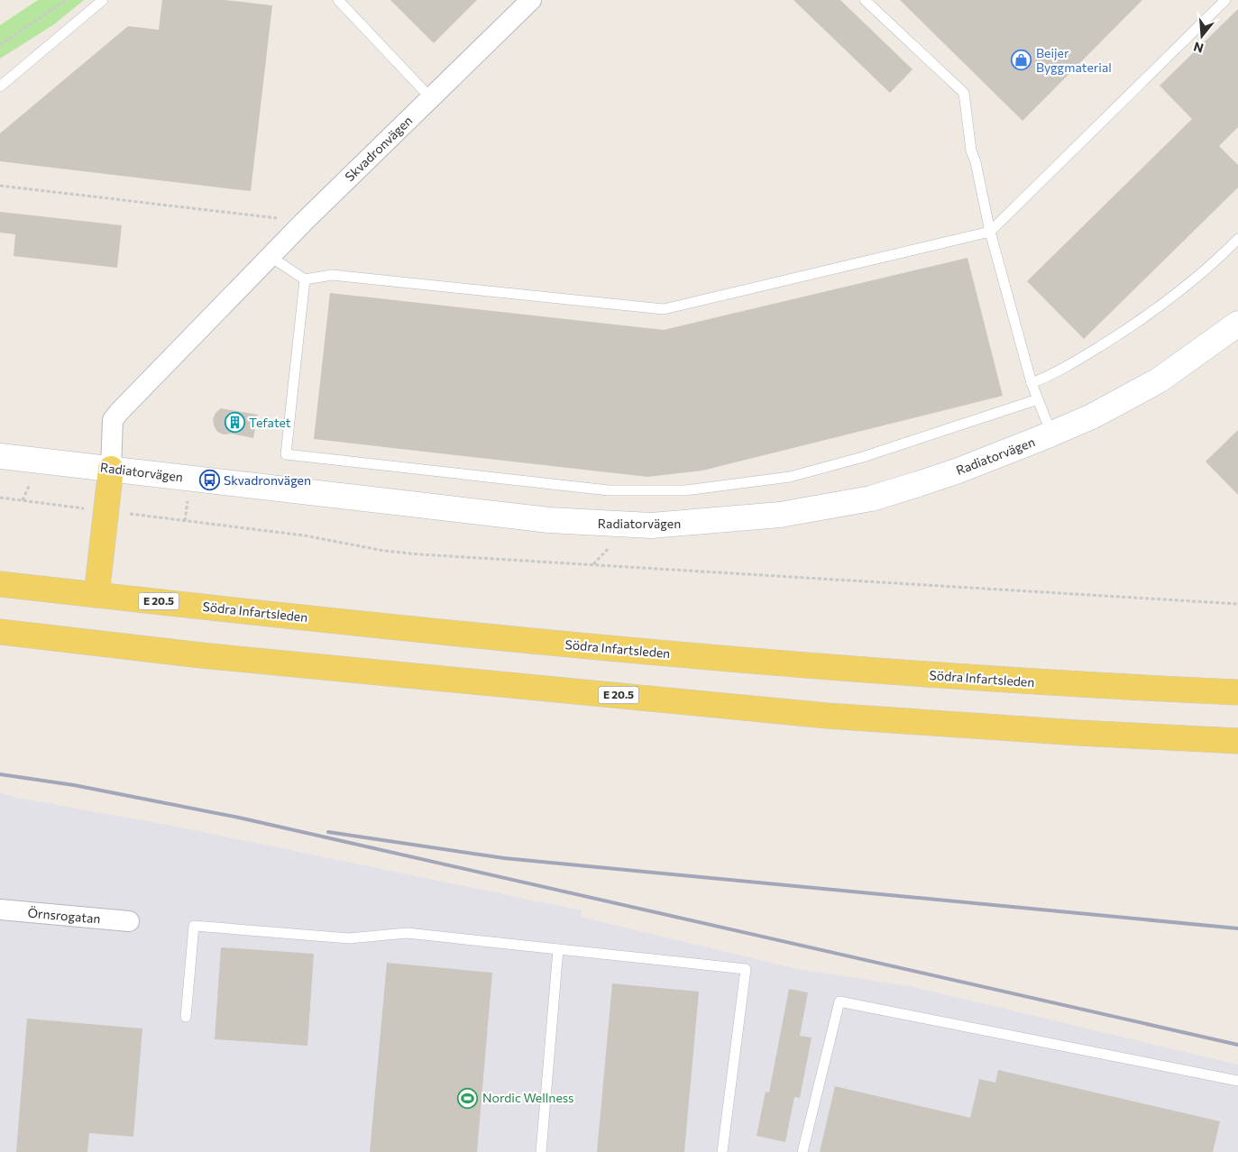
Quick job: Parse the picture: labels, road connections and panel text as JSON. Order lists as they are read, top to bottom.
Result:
{
  "streets": {
    "main road": ["E 20.5", "Södra Infartsleden"],
    "street": ["Skvadronvägen", "Radiatorvägen", "Örnsrogatan"]
  },
  "crossings": [
    ["Skvadronvägen", "Radiatorvägen"]
  ],
  "places": {
    "shop": ["Beijer Byggmaterial"],
    "building": ["Tefatet"],
    "bus stop": ["Skvadronvägen"],
    "sports": ["Nordic Wellness"]
  },
  "north": "bottom"
}
